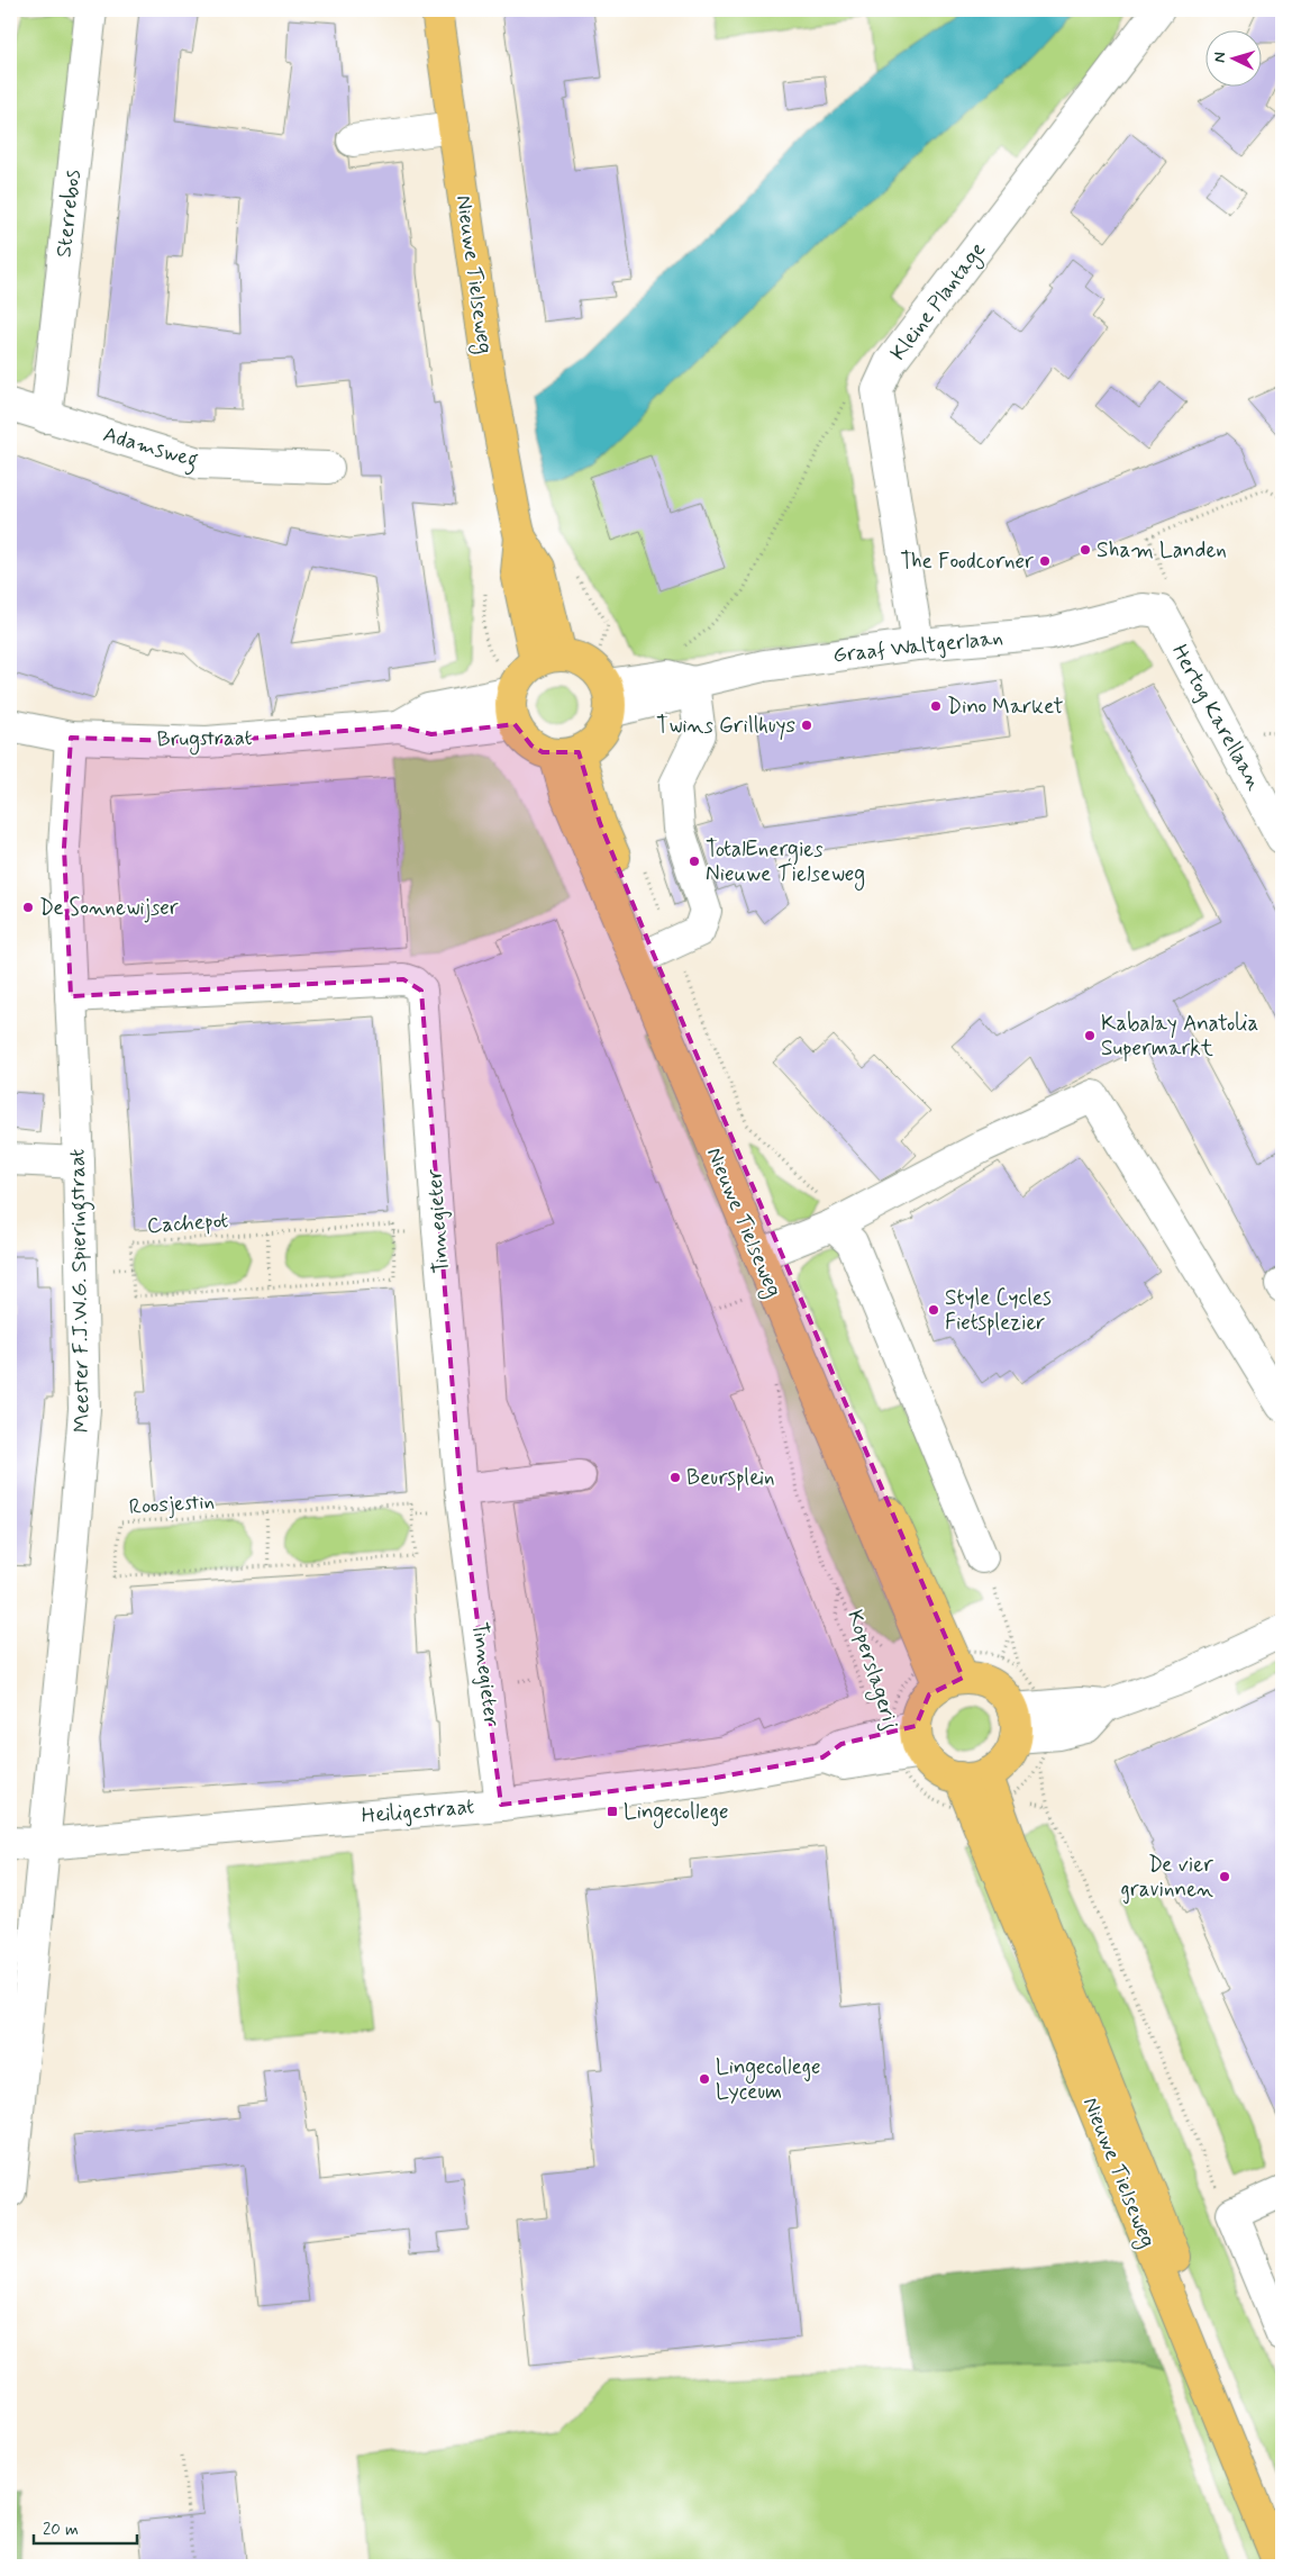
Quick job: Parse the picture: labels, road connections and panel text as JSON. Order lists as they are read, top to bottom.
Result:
{
  "streets": {
    "main road": ["Nieuwe Tielseweg"],
    "street": [
      "Sterrebos",
      "Kleine Plantage",
      "Adamsweg",
      "Graaf Waltgerlaan",
      "Hertog Karellaan",
      "Brugstraat",
      "Tinnegieter",
      "Meester F.J.W.G. Spieringstraat",
      "Heiligestraat"
    ],
    "path": ["Cachepot", "Roosjestin", "Koperslagerij"]
  },
  "crossings": [
    ["Sterrebos", "Adamsweg"],
    ["Nieuwe Tielseweg", "Graaf Waltgerlaan"],
    ["Nieuwe Tielseweg", "Brugstraat"],
    ["Nieuwe Tielseweg", "Heiligestraat"],
    ["Graaf Waltgerlaan", "Hertog Karellaan"],
    ["Graaf Waltgerlaan", "Brugstraat"],
    ["Brugstraat", "Meester F.J.W.G. Spieringstraat"],
    ["Tinnegieter", "Meester F.J.W.G. Spieringstraat"],
    ["Tinnegieter", "Heiligestraat"],
    ["Meester F.J.W.G. Spieringstraat", "Heiligestraat"],
    ["Koperslagerij", "Heiligestraat"]
  ],
  "places": {
    "other": [
      "Sham Landen",
      "The Foodcorner",
      "Dino Market",
      "Twins Grillhuys",
      "TotalEnergies Nieuwe Tielseweg",
      "De Sonnewijser",
      "Kabalay Anatolia Supermarkt",
      "Style Cycles Fietsplezier",
      "Beursplein",
      "De vier gravinnen",
      "Lingecollege Lyceum"
    ],
    "transit": ["Lingecollege"]
  },
  "scale_bar": "20 m",
  "north": "left"
}
